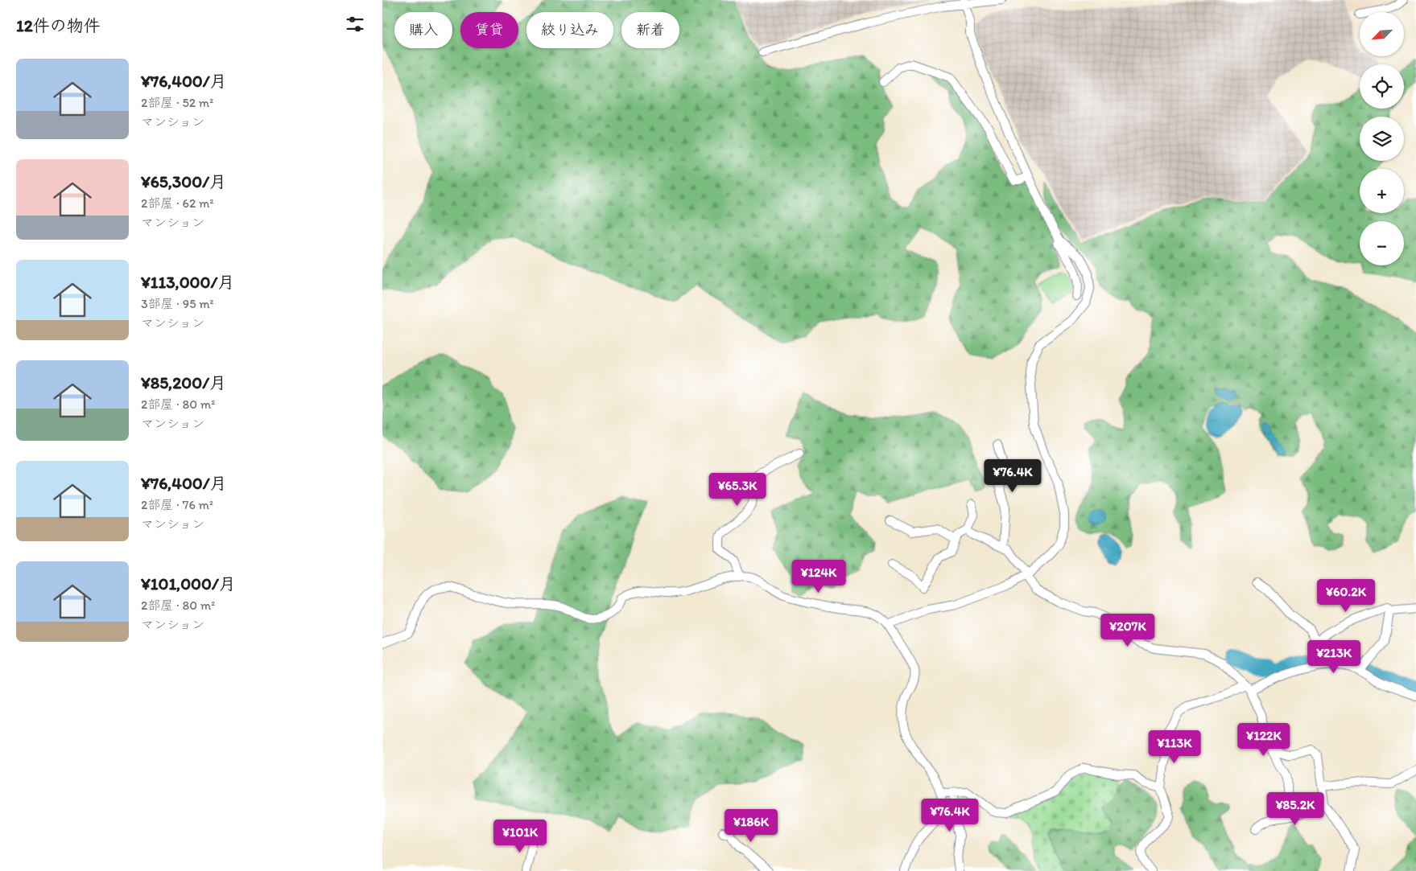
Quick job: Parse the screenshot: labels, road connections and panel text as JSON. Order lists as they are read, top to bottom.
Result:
{
  "north": "bottom left",
  "page": {
    "heading": "12件の物件",
    "map_buttons": ["+", "−"],
    "chip": [
      "購入",
      "賃貸",
      "絞り込み",
      "新着"
    ],
    "list": [
      {
        "name": "¥76,400/月",
        "note": "2部屋 · 52 m² · マンション"
      },
      {
        "name": "¥65,300/月",
        "note": "2部屋 · 62 m² · マンション"
      },
      {
        "name": "¥113,000/月",
        "note": "3部屋 · 95 m² · マンション"
      },
      {
        "name": "¥85,200/月",
        "note": "2部屋 · 80 m² · マンション"
      },
      {
        "name": "¥76,400/月",
        "note": "2部屋 · 76 m² · マンション"
      },
      {
        "name": "¥101,000/月",
        "note": "2部屋 · 80 m² · マンション"
      }
    ],
    "price": [
      "¥76.4K",
      "¥65.3K",
      "¥124K",
      "¥60.2K",
      "¥207K",
      "¥213K",
      "¥122K",
      "¥113K",
      "¥85.2K",
      "¥76.4K",
      "¥186K",
      "¥101K"
    ]
  }
}
